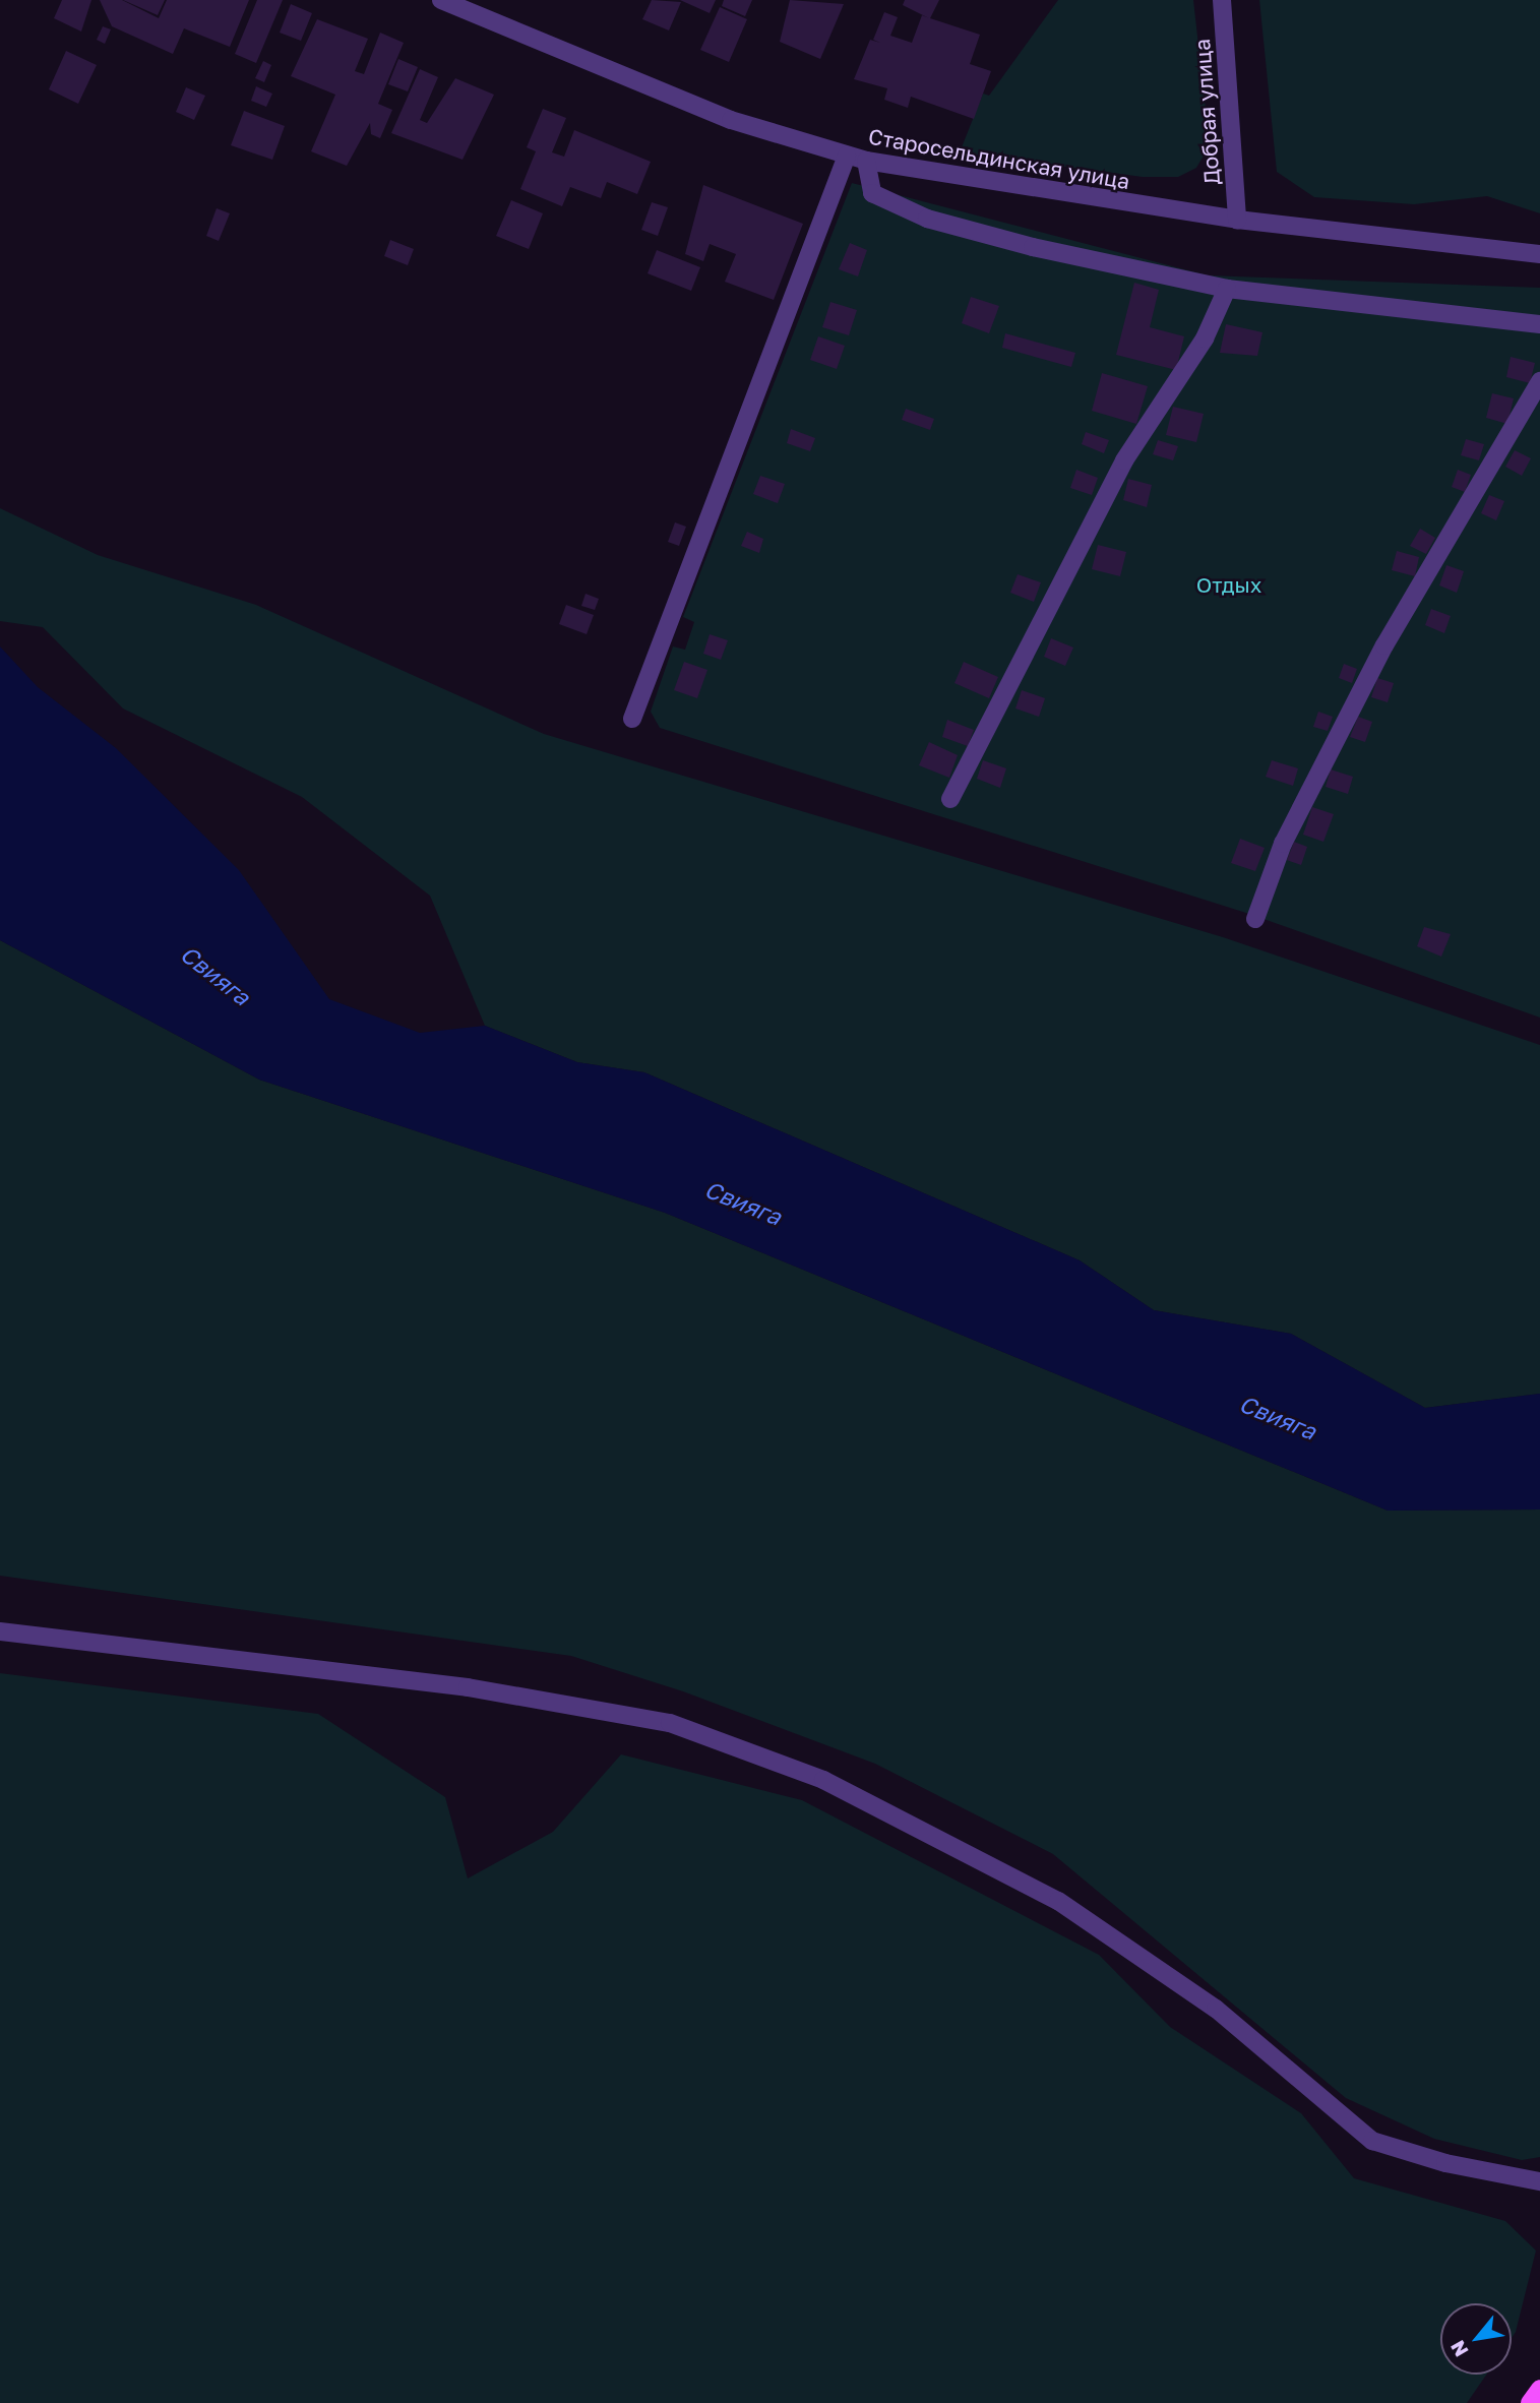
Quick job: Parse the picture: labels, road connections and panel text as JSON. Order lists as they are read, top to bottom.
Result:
{
  "streets": {
    "street": ["Добрая улица", "Старосельдинская улица"]
  },
  "crossings": [
    ["Добрая улица", "Старосельдинская улица"]
  ],
  "water": ["Свияга"],
  "parks": ["Отдых"],
  "north": "bottom left"
}
